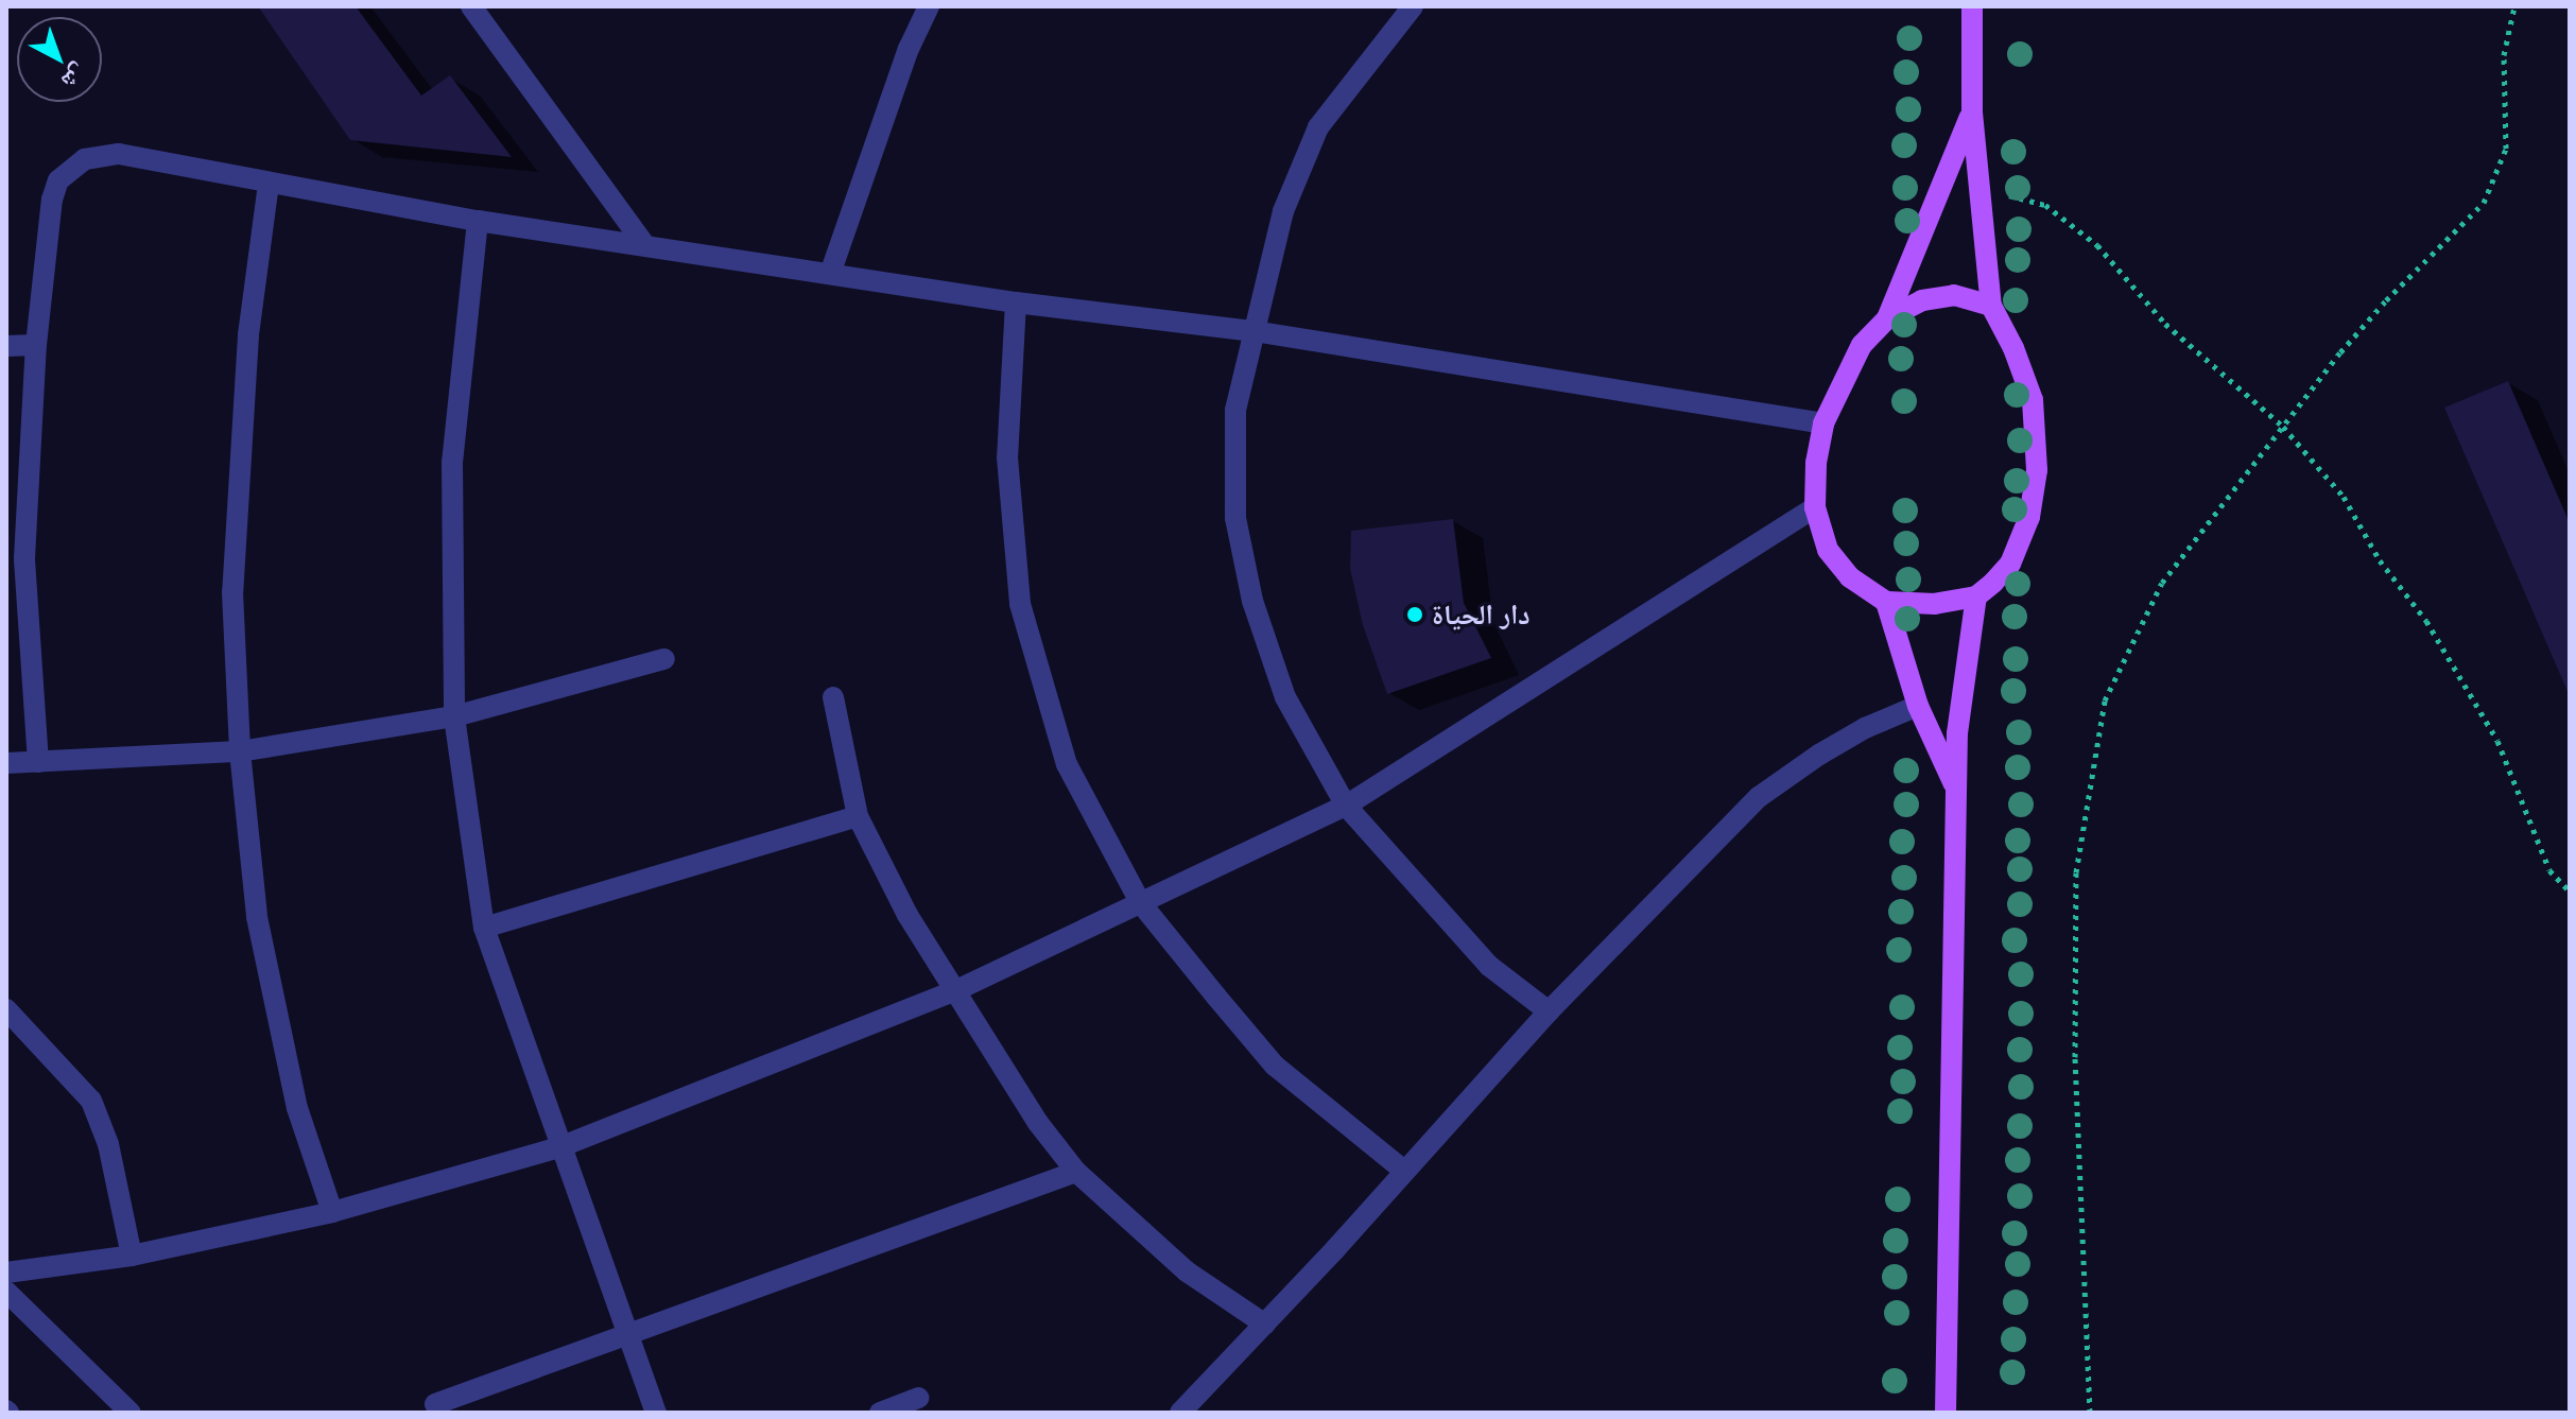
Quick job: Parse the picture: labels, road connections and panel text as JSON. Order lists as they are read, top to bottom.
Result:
{
  "places": ["دار الحياة"],
  "north": "bottom right"
}
